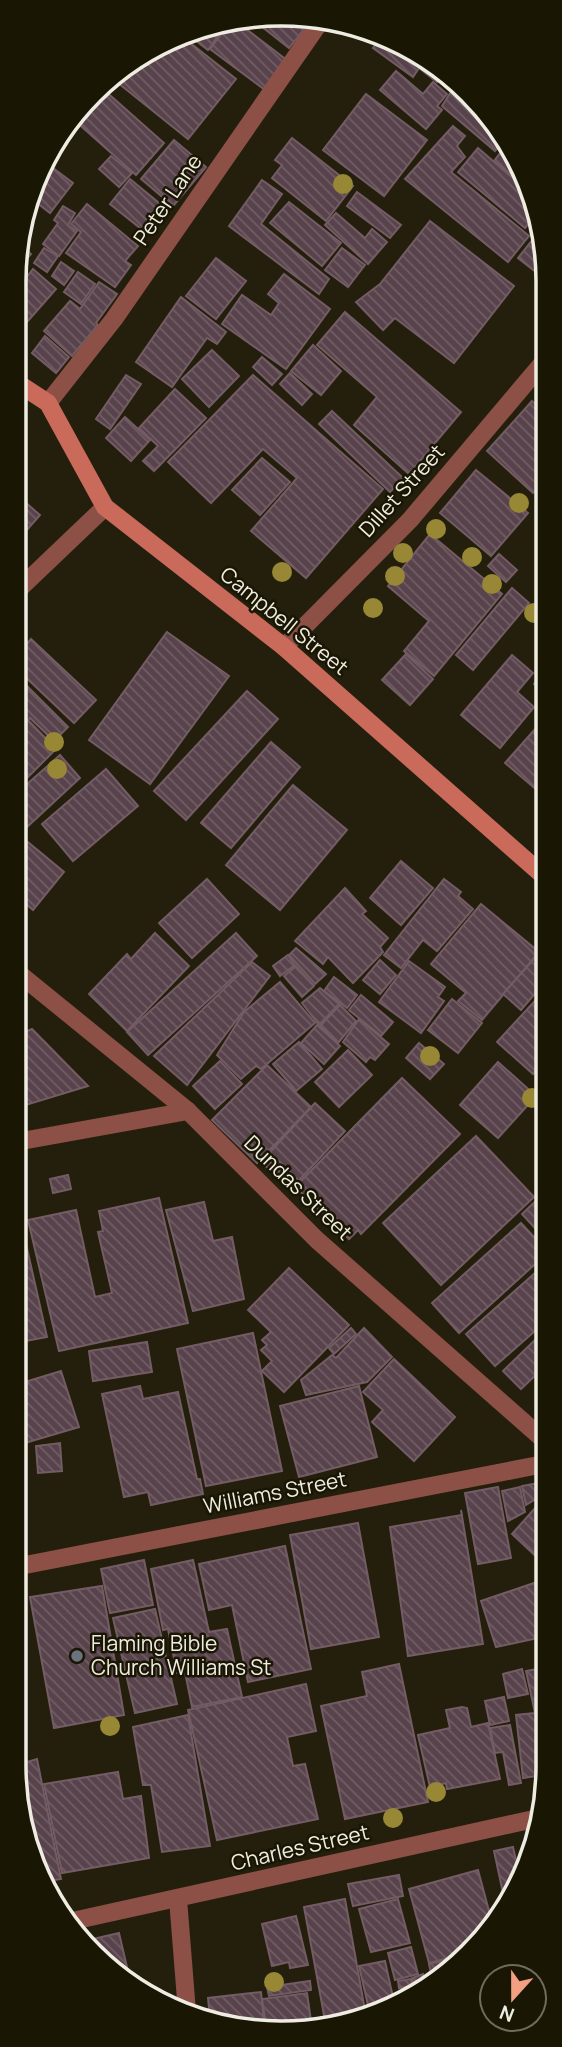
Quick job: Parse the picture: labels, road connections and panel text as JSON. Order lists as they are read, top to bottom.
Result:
{
  "streets": {
    "main road": ["Campbell Street"],
    "street": [
      "Peter Lane",
      "Dillet Street",
      "Dundas Street",
      "Williams Street",
      "Charles Street"
    ]
  },
  "crossings": [
    ["Peter Lane", "Campbell Street"],
    ["Dillet Street", "Campbell Street"]
  ],
  "places": ["Flaming Bible Church Williams St"],
  "north": "bottom"
}
